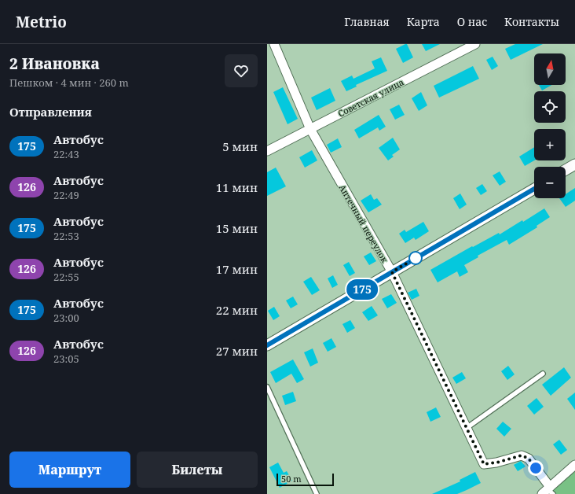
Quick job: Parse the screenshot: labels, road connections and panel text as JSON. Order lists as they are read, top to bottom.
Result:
{
  "streets": {
    "street": ["Советская улица", "Аптечный переулок"]
  },
  "crossings": [
    ["Советская улица", "Аптечный переулок"]
  ],
  "lines": ["bus line 175"],
  "scale_bar": "50 m",
  "north": "top",
  "page": {
    "header": "Metrio",
    "nav": [
      "Главная",
      "Карта",
      "О нас",
      "Контакты"
    ],
    "heading": [
      ["2 Ивановка", "Пешком · 4 мин · 260 m"],
      "Отправления"
    ],
    "on_map": "175",
    "map_buttons": ["+", "−"],
    "list": [
      {
        "mark": "175",
        "name": "Автобус",
        "note": "22:43",
        "value": "5 мин"
      },
      {
        "mark": "126",
        "name": "Автобус",
        "note": "22:49",
        "value": "11 мин"
      },
      {
        "mark": "175",
        "name": "Автобус",
        "note": "22:53",
        "value": "15 мин"
      },
      {
        "mark": "126",
        "name": "Автобус",
        "note": "22:55",
        "value": "17 мин"
      },
      {
        "mark": "175",
        "name": "Автобус",
        "note": "23:00",
        "value": "22 мин"
      },
      {
        "mark": "126",
        "name": "Автобус",
        "note": "23:05",
        "value": "27 мин"
      }
    ],
    "buttons": ["Маршрут", "Билеты"],
    "scale": "50 m"
  }
}
